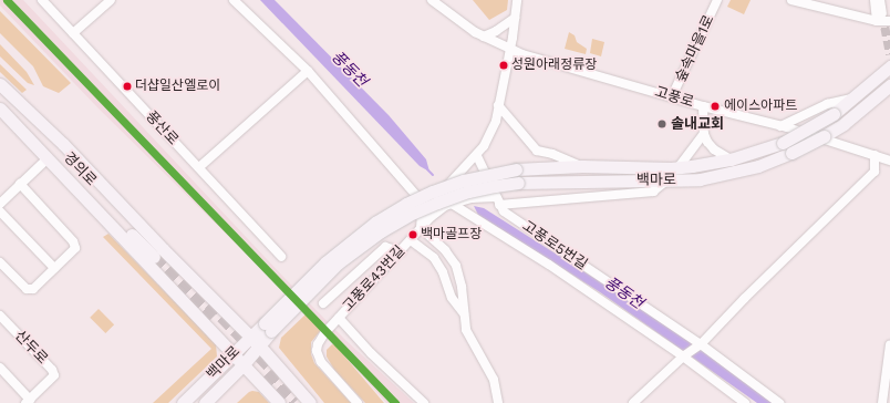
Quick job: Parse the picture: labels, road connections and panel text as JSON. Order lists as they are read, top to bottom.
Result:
{
  "streets": {
    "main road": ["경의로", "백마로"],
    "street": [
      "숲속마을1로",
      "고풍로",
      "풍산로",
      "고풍로5번길",
      "고풍로43번길",
      "산두로"
    ]
  },
  "crossings": [
    ["숲속마을1로", "고풍로"]
  ],
  "water": ["풍동천"],
  "places": [
    "성원아래정류장",
    "더샵일산엘로이",
    "에이스아파트",
    "솔내교회",
    "백마골프장"
  ]
}
